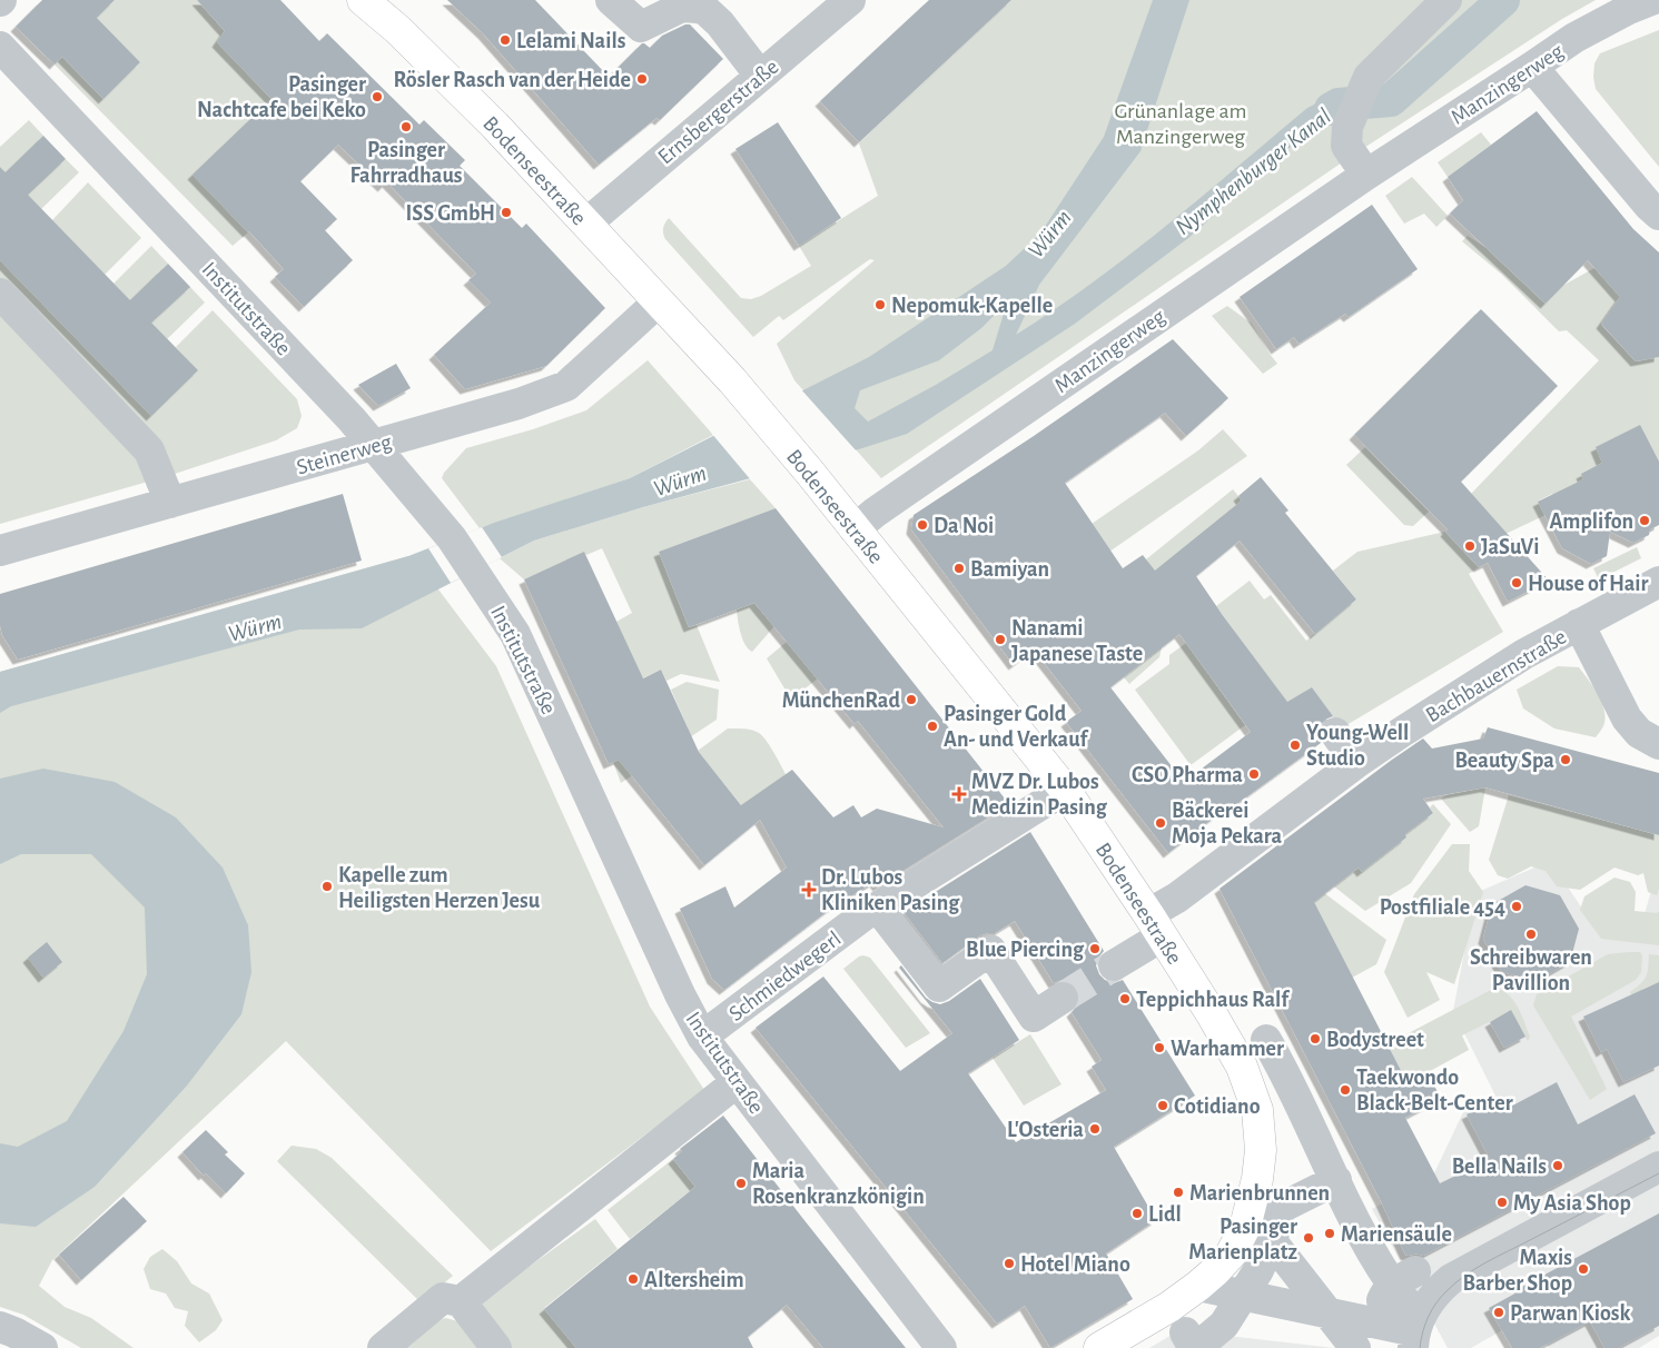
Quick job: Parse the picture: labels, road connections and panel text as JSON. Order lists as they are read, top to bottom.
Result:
{
  "streets": {
    "main road": ["Bodenseestraße"],
    "street": [
      "Manzingerweg",
      "Ernsbergerstraße",
      "Institutstraße",
      "Steinerweg",
      "Bachbauernstraße",
      "Schmiedwegerl"
    ]
  },
  "crossings": [
    ["Manzingerweg", "Bodenseestraße"],
    ["Ernsbergerstraße", "Bodenseestraße"],
    ["Bodenseestraße", "Steinerweg"],
    ["Bodenseestraße", "Bachbauernstraße"],
    ["Bodenseestraße", "Schmiedwegerl"],
    ["Institutstraße", "Steinerweg"],
    ["Institutstraße", "Schmiedwegerl"]
  ],
  "water": ["Nymphenburger Kanal", "Würm"],
  "parks": ["Grünanlage am Manzingerweg"],
  "places": {
    "other": [
      "Lelami Nails",
      "Rösler Rasch van der Heide",
      "Pasinger Nachtcafe bei Keko",
      "Pasinger Fahrradhaus",
      "ISS GmbH",
      "Nepomuk-Kapelle",
      "Amplifon",
      "Da Noi",
      "JaSuVi",
      "Bamiyan",
      "House of Hair",
      "Nanami Japanese Taste",
      "MünchenRad",
      "Pasinger Gold An- und Verkauf",
      "Young-Well Studio",
      "Beauty Spa",
      "CSO Pharma",
      "Bäckerei Moja Pekara",
      "Kapelle zum Heiligsten Herzen Jesu",
      "Postfiliale 454",
      "Schreibwaren Pavillion",
      "Blue Piercing",
      "Teppichhaus Ralf",
      "Bodystreet",
      "Warhammer",
      "Taekwondo Black-Belt-Center",
      "Cotidiano",
      "L'Osteria",
      "Bella Nails",
      "Maria Rosenkranzkönigin",
      "Marienbrunnen",
      "My Asia Shop",
      "Lidl",
      "Mariensäule",
      "Pasinger Marienplatz",
      "Hotel Miano",
      "Maxis Barber Shop",
      "Altersheim",
      "Parwan Kiosk"
    ],
    "health": ["MVZ Dr. Lubos Medizin Pasing", "Dr. Lubos Kliniken Pasing"]
  }
}
